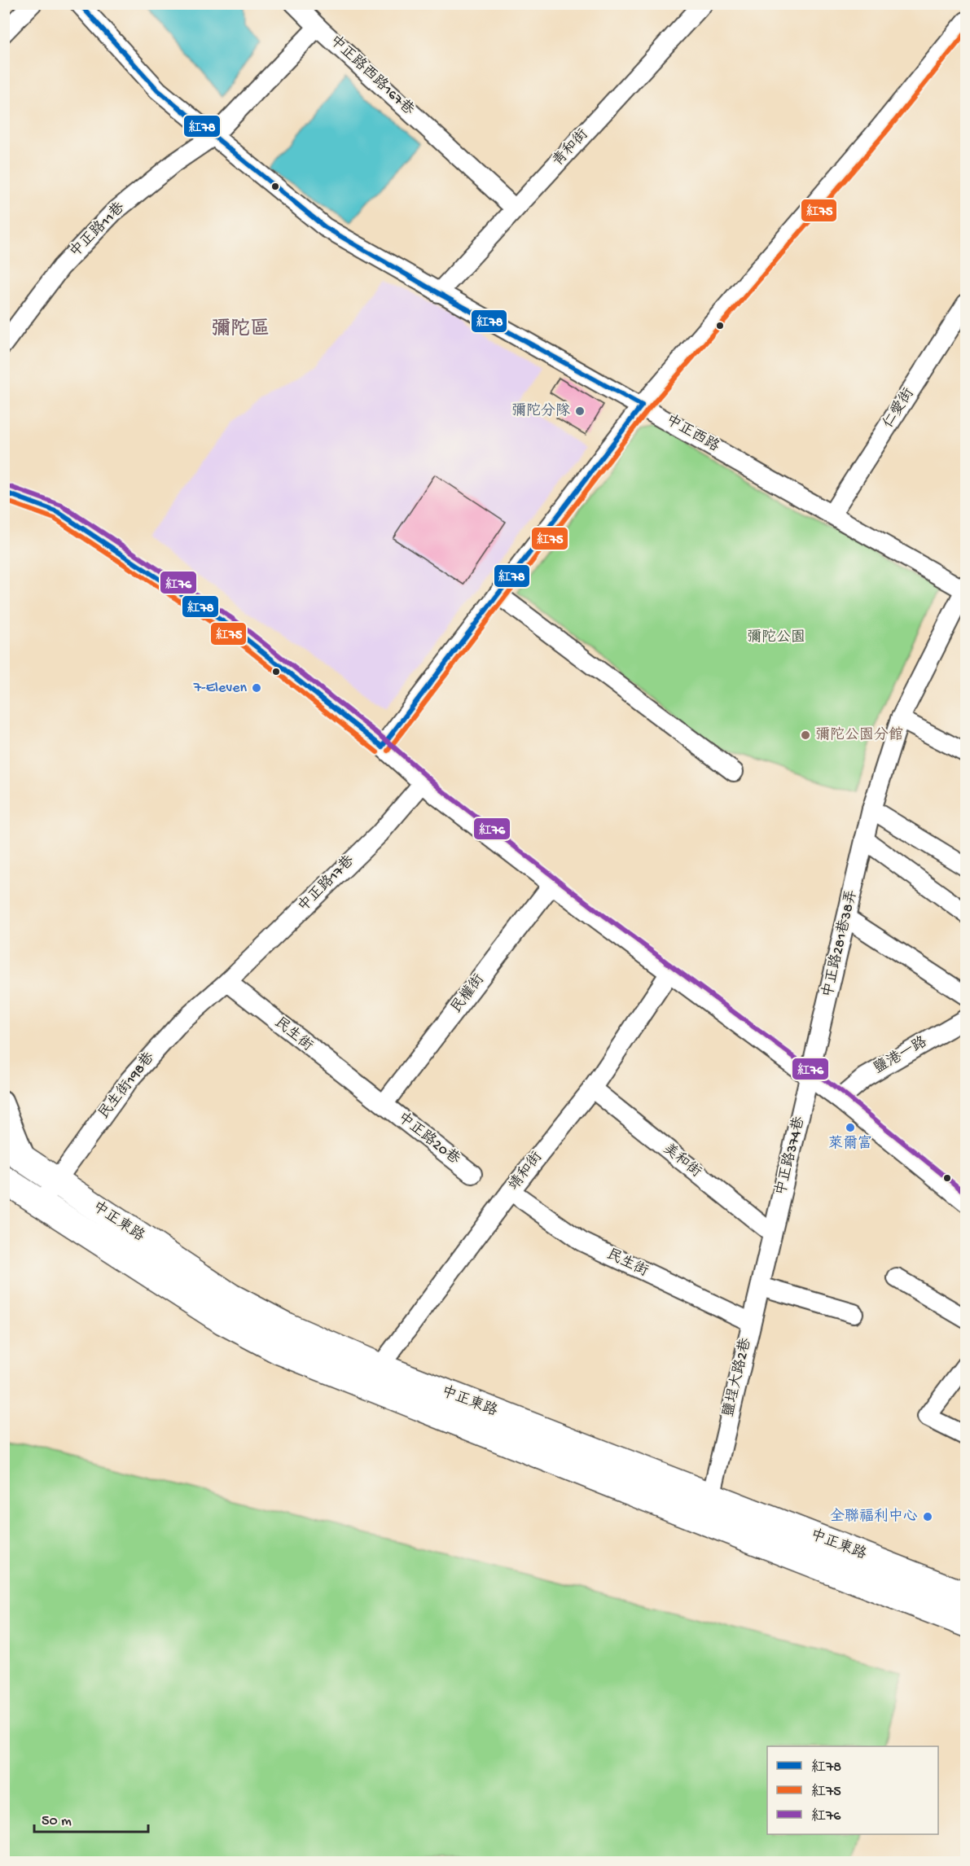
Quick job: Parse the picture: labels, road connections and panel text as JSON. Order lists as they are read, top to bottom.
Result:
{
  "streets": {
    "main road": ["中正東路"],
    "street": [
      "中正路西路167巷",
      "青和街",
      "中正路11巷",
      "仁愛街",
      "中正西路",
      "中正路17巷",
      "中正路281巷38弄",
      "民權街",
      "民生街",
      "鹽港一路",
      "民生街198巷",
      "中正路20巷",
      "中正路374巷",
      "美和街",
      "靖和街",
      "鹽埕大路2巷"
    ]
  },
  "crossings": [
    ["中正路西路167巷", "青和街"],
    ["中正路西路167巷", "中正路11巷"],
    ["中正路西路167巷", "中正西路"],
    ["青和街", "中正西路"],
    ["中正路11巷", "中正西路"],
    ["仁愛街", "中正西路"],
    ["中正西路", "中正路281巷38弄"],
    ["中正路17巷", "民生街"],
    ["中正路17巷", "民生街198巷"],
    ["中正路281巷38弄", "中正路374巷"],
    ["民權街", "民生街"],
    ["民權街", "中正路20巷"],
    ["民生街", "民生街198巷"],
    ["民生街", "中正路20巷"],
    ["民生街", "靖和街"],
    ["民生街", "鹽埕大路2巷"],
    ["民生街198巷", "中正東路"],
    ["中正路374巷", "美和街"],
    ["中正路374巷", "鹽埕大路2巷"],
    ["美和街", "靖和街"],
    ["美和街", "鹽埕大路2巷"],
    ["靖和街", "中正東路"],
    ["中正東路", "鹽埕大路2巷"]
  ],
  "districts": ["彌陀區"],
  "parks": ["彌陀公園"],
  "places": [
    "彌陀分隊",
    "7-Eleven",
    "彌陀公園分館",
    "萊爾富",
    "全聯福利中心"
  ],
  "lines": ["transit line 紅78", "transit line 紅75", "transit line 紅76"],
  "legend": ["紅78", "紅75", "紅76"],
  "scale_bar": "50 m"
}
